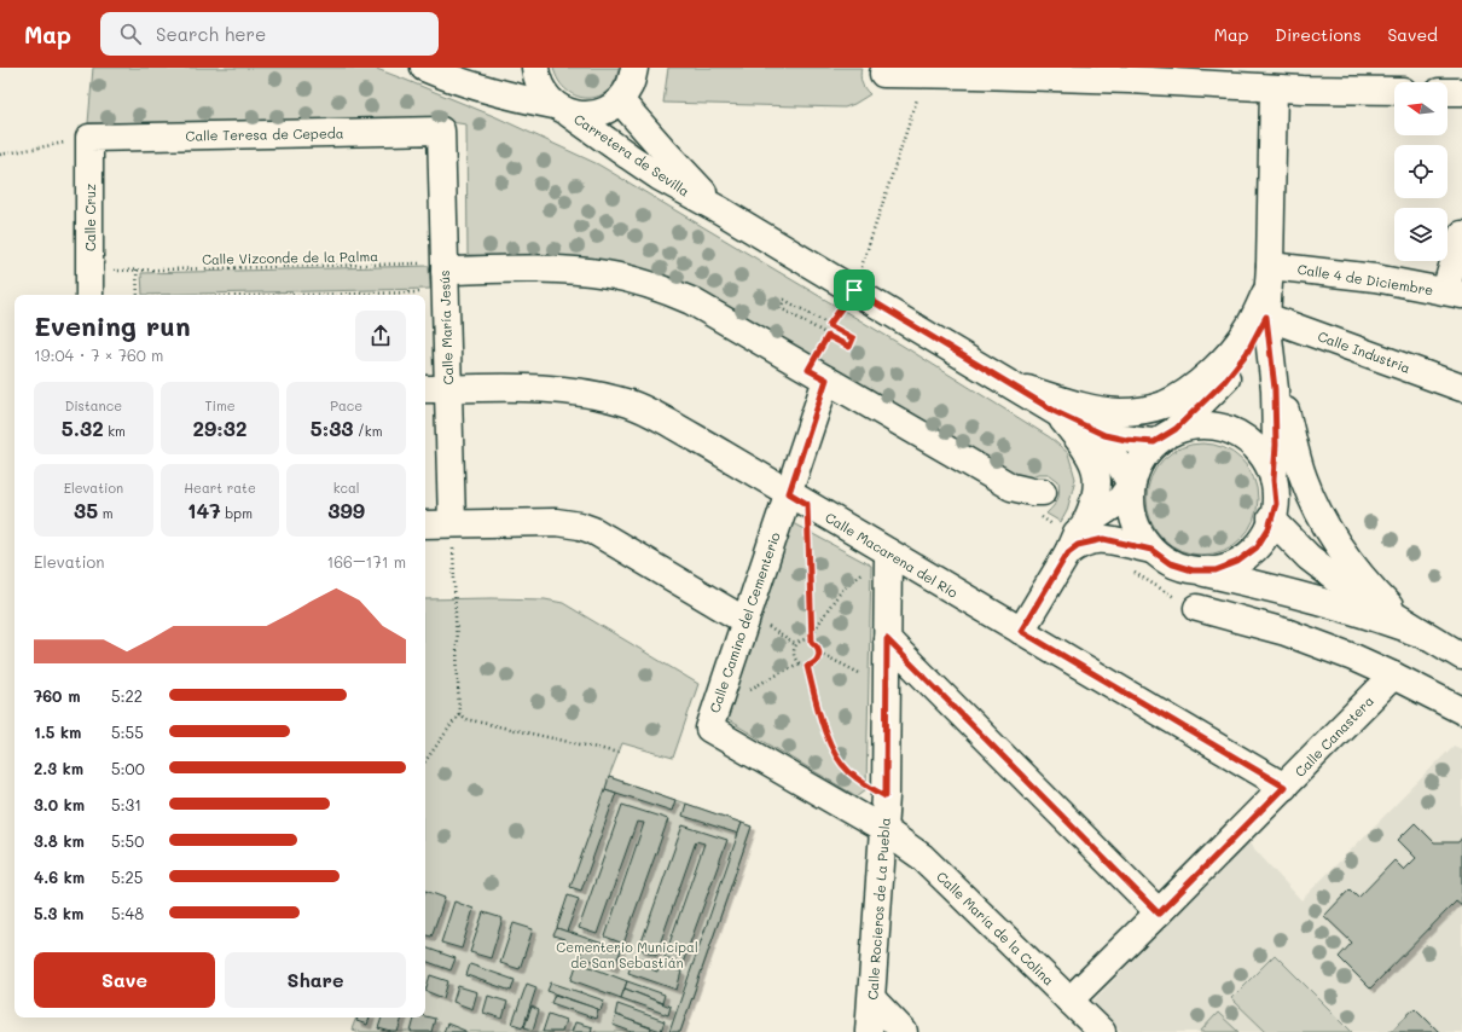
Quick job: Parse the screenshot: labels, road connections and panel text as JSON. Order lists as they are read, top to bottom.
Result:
{
  "streets": {
    "street": [
      "Calle Teresa de Cepeda",
      "Carretera de Sevilla",
      "Calle Cruz",
      "Calle 4 de Diciembre",
      "Calle María Jesús",
      "Calle Industria",
      "Calle Macarena del Río",
      "Calle Camino del Cementerio",
      "Calle Canastera",
      "Calle Rocieros de La Puebla",
      "Calle María de la Colina"
    ],
    "path": ["Calle Vizconde de la Palma"]
  },
  "crossings": [
    ["Calle Teresa de Cepeda", "Calle Cruz"],
    ["Calle Teresa de Cepeda", "Calle María Jesús"],
    ["Calle Cruz", "Calle Vizconde de la Palma"],
    ["Calle Vizconde de la Palma", "Calle María Jesús"],
    ["Calle María Jesús", "Calle Macarena del Río"],
    ["Calle Macarena del Río", "Calle Camino del Cementerio"],
    ["Calle Macarena del Río", "Calle Canastera"],
    ["Calle Macarena del Río", "Calle Rocieros de La Puebla"],
    ["Calle Camino del Cementerio", "Calle Rocieros de La Puebla"],
    ["Calle Camino del Cementerio", "Calle María de la Colina"],
    ["Calle Canastera", "Calle María de la Colina"],
    ["Calle Rocieros de La Puebla", "Calle María de la Colina"]
  ],
  "parks": ["Cementerio Municipal de San Sebastián"],
  "north": "left",
  "page": {
    "header": "Map",
    "search": "Search here",
    "nav": ["Map", "Directions", "Saved"],
    "heading": ["Evening run", "19:04 · 7 × 760 m"],
    "stats": [
      ["Distance", "5.32 km"],
      ["Time", "29:32"],
      ["Pace", "5:33 /km"],
      ["Elevation", "35 m"],
      ["Heart rate", "147 bpm"],
      ["kcal", "399"]
    ],
    "chart": ["Elevation", "166–171 m"],
    "list": [
      {
        "name": "760 m",
        "note": "5:22"
      },
      {
        "name": "1.5 km",
        "note": "5:55"
      },
      {
        "name": "2.3 km",
        "note": "5:00"
      },
      {
        "name": "3.0 km",
        "note": "5:31"
      },
      {
        "name": "3.8 km",
        "note": "5:50"
      },
      {
        "name": "4.6 km",
        "note": "5:25"
      },
      {
        "name": "5.3 km",
        "note": "5:48"
      }
    ],
    "buttons": ["Save", "Share"]
  }
}
